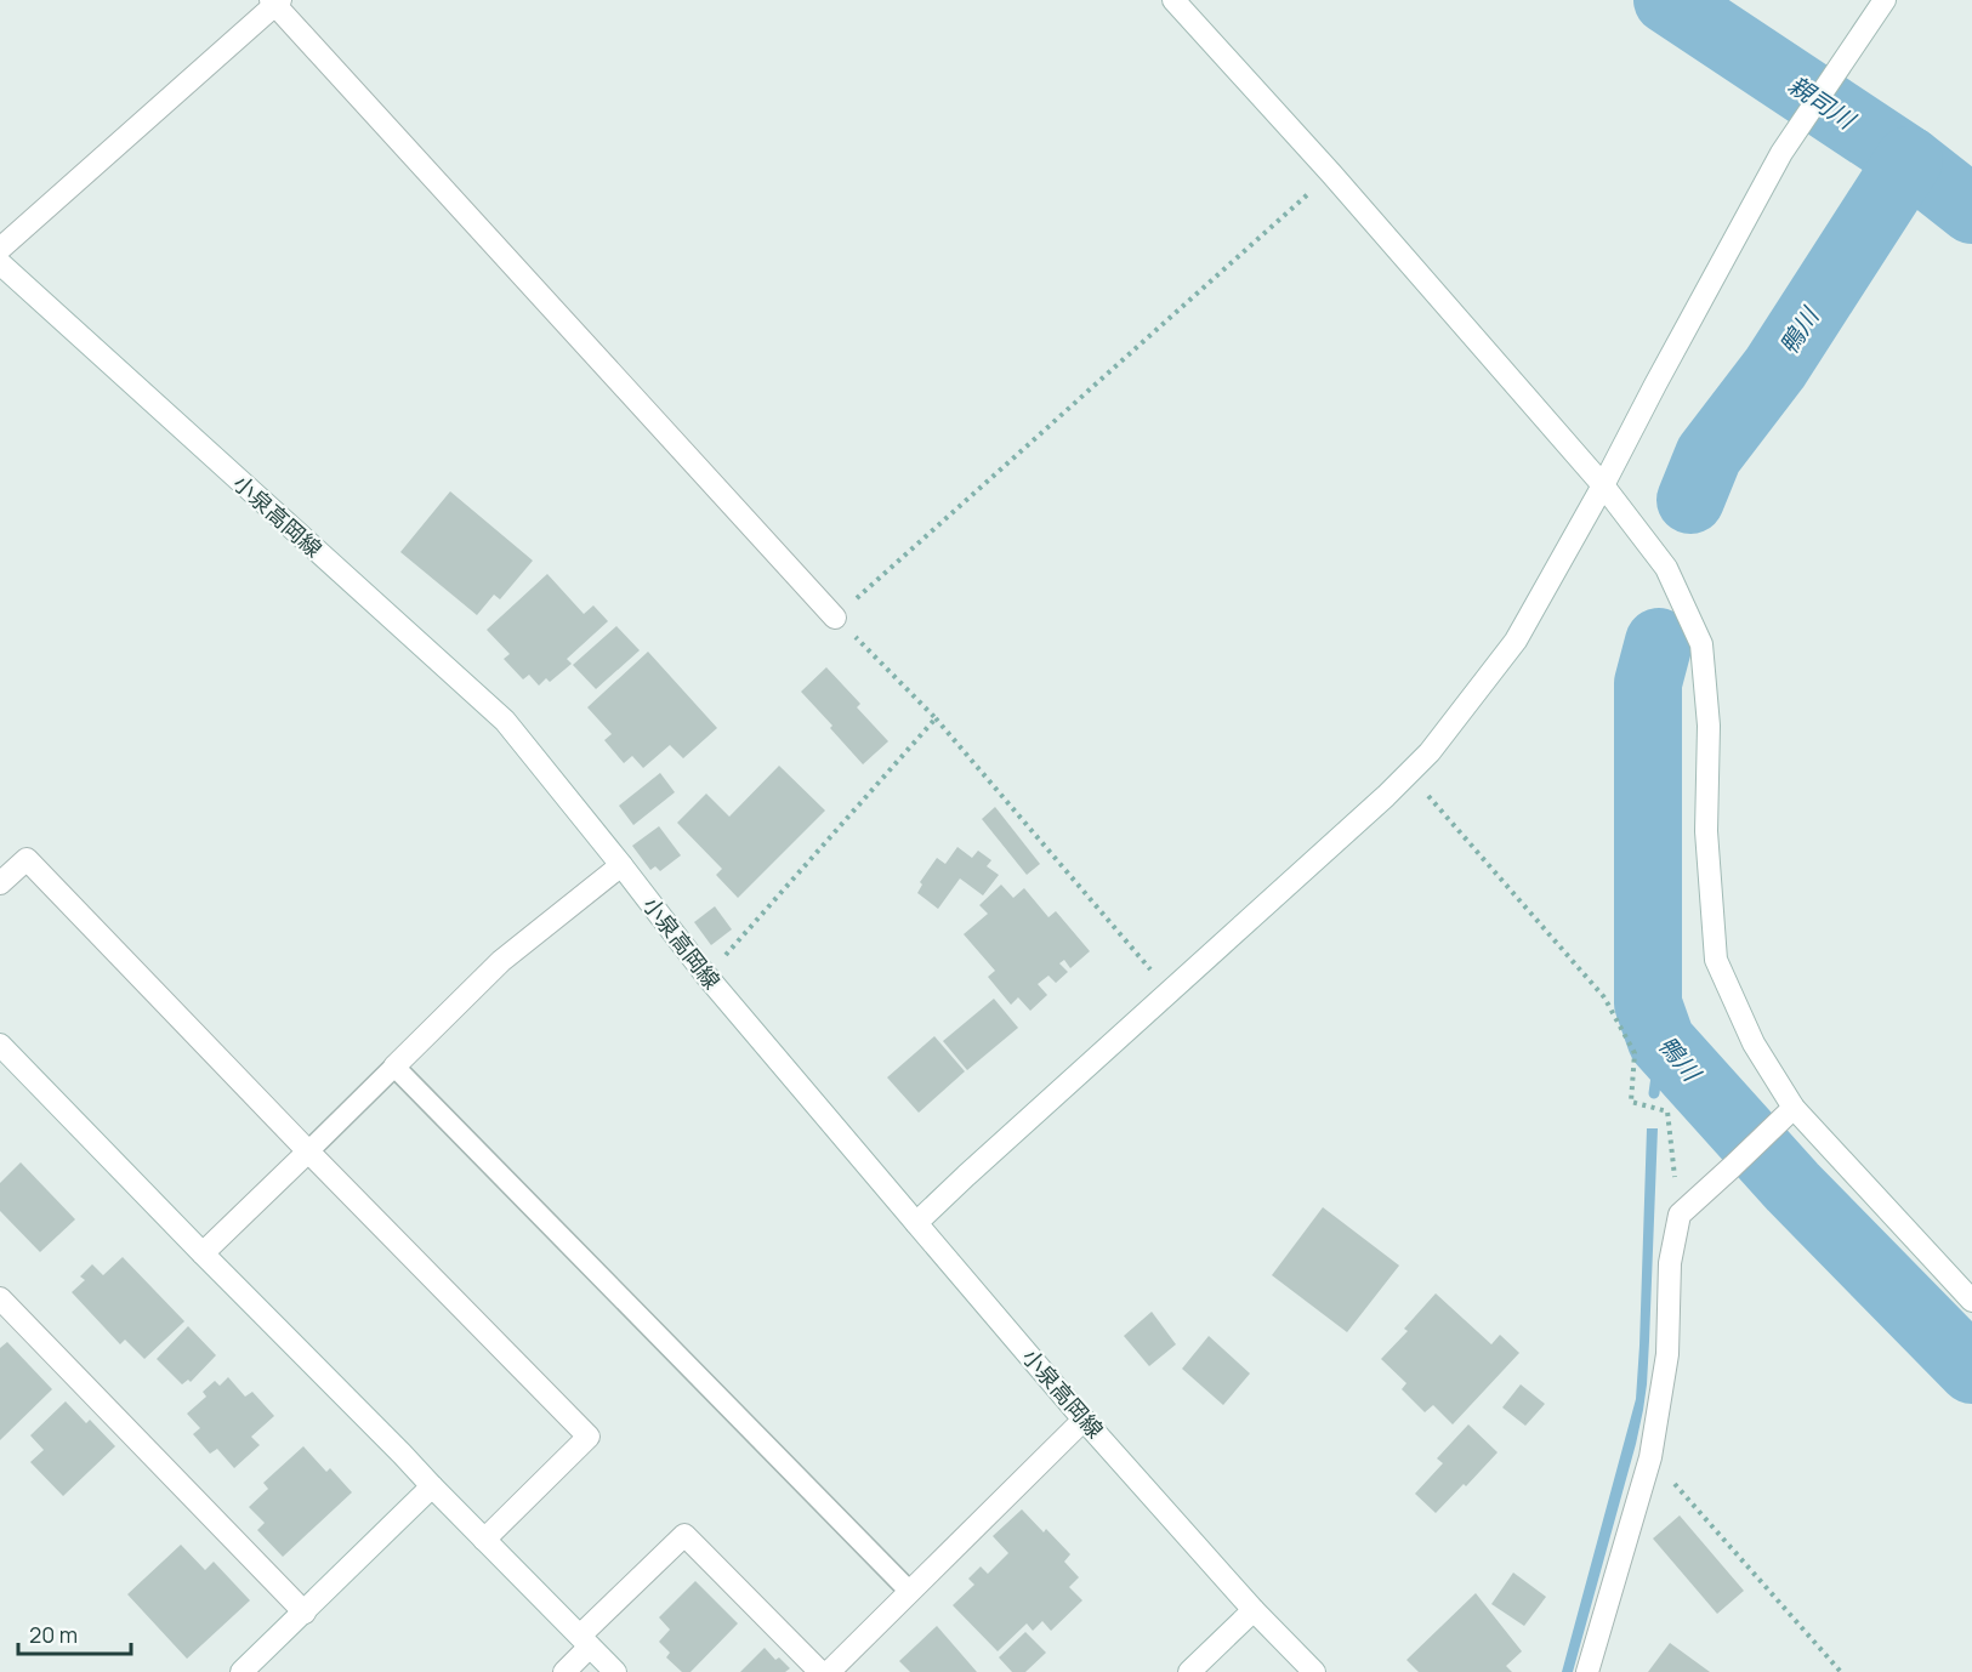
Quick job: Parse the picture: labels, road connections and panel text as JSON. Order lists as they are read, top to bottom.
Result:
{
  "streets": {
    "street": ["小泉高岡線"]
  },
  "water": ["親司川", "鴨川"],
  "scale_bar": "20 m"
}
